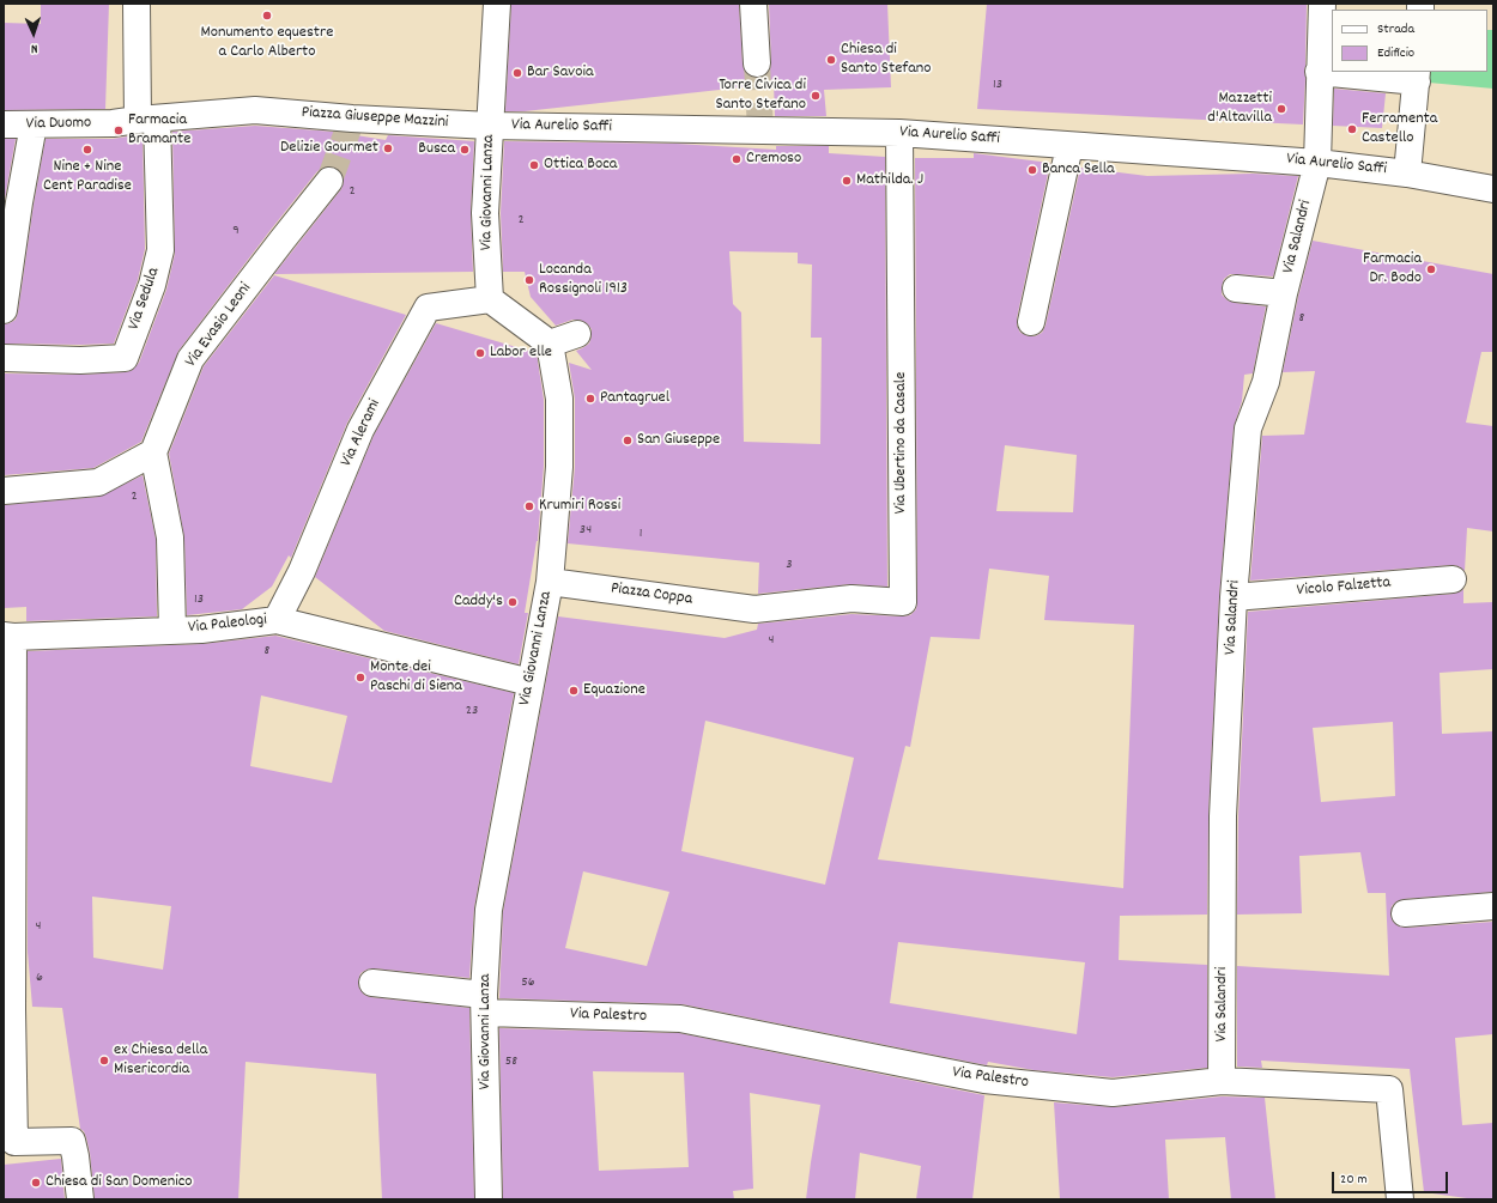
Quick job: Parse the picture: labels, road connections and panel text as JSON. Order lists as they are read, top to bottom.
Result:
{
  "streets": {
    "street": [
      "Piazza Giuseppe Mazzini",
      "Via Duomo",
      "Via Aurelio Saffi",
      "Via Giovanni Lanza",
      "Via Salandri",
      "Via Sedula",
      "Via Evasio Leoni",
      "Via Alerami",
      "Via Ubertino da Casale",
      "Vicolo Falzetta",
      "Piazza Coppa",
      "Via Paleologi",
      "Via Palestro"
    ]
  },
  "crossings": [
    ["Piazza Giuseppe Mazzini", "Via Duomo"],
    ["Piazza Giuseppe Mazzini", "Via Aurelio Saffi"],
    ["Piazza Giuseppe Mazzini", "Via Giovanni Lanza"],
    ["Piazza Giuseppe Mazzini", "Via Sedula"],
    ["Via Duomo", "Via Sedula"],
    ["Via Aurelio Saffi", "Via Giovanni Lanza"],
    ["Via Aurelio Saffi", "Via Salandri"],
    ["Via Aurelio Saffi", "Via Ubertino da Casale"],
    ["Via Giovanni Lanza", "Via Alerami"],
    ["Via Giovanni Lanza", "Piazza Coppa"],
    ["Via Giovanni Lanza", "Via Paleologi"],
    ["Via Giovanni Lanza", "Via Palestro"],
    ["Via Salandri", "Vicolo Falzetta"],
    ["Via Salandri", "Via Palestro"],
    ["Via Alerami", "Via Paleologi"],
    ["Via Ubertino da Casale", "Piazza Coppa"]
  ],
  "places": [
    "Monumento equestre a Carlo Alberto",
    "Chiesa di Santo Stefano",
    "Bar Savoia",
    "Torre Civica di Santo Stefano",
    "Mazzetti d'Altavilla",
    "Ferramenta Castello",
    "Farmacia Bramante",
    "Delizie Gourmet",
    "Nine + Nine Cent Paradise",
    "Busca",
    "Cremoso",
    "Ottica Boca",
    "Banca Sella",
    "Mathilda. J",
    "Farmacia Dr. Bodo",
    "Locanda Rossignoli 1913",
    "Labor elle",
    "Pantagruel",
    "San Giuseppe",
    "Krumiri Rossi",
    "Caddy's",
    "Monte dei Paschi di Siena",
    "Equazione",
    "ex Chiesa della Misericordia",
    "Chiesa di San Domenico"
  ],
  "house_numbers": [
    "13",
    "2",
    "2",
    "9",
    "8",
    "2",
    "34",
    "1",
    "3",
    "13",
    "4",
    "8",
    "23",
    "4",
    "6",
    "56",
    "58"
  ],
  "legend": ["Strada", "Edificio"],
  "scale_bar": "20 m",
  "north": "bottom"
}
